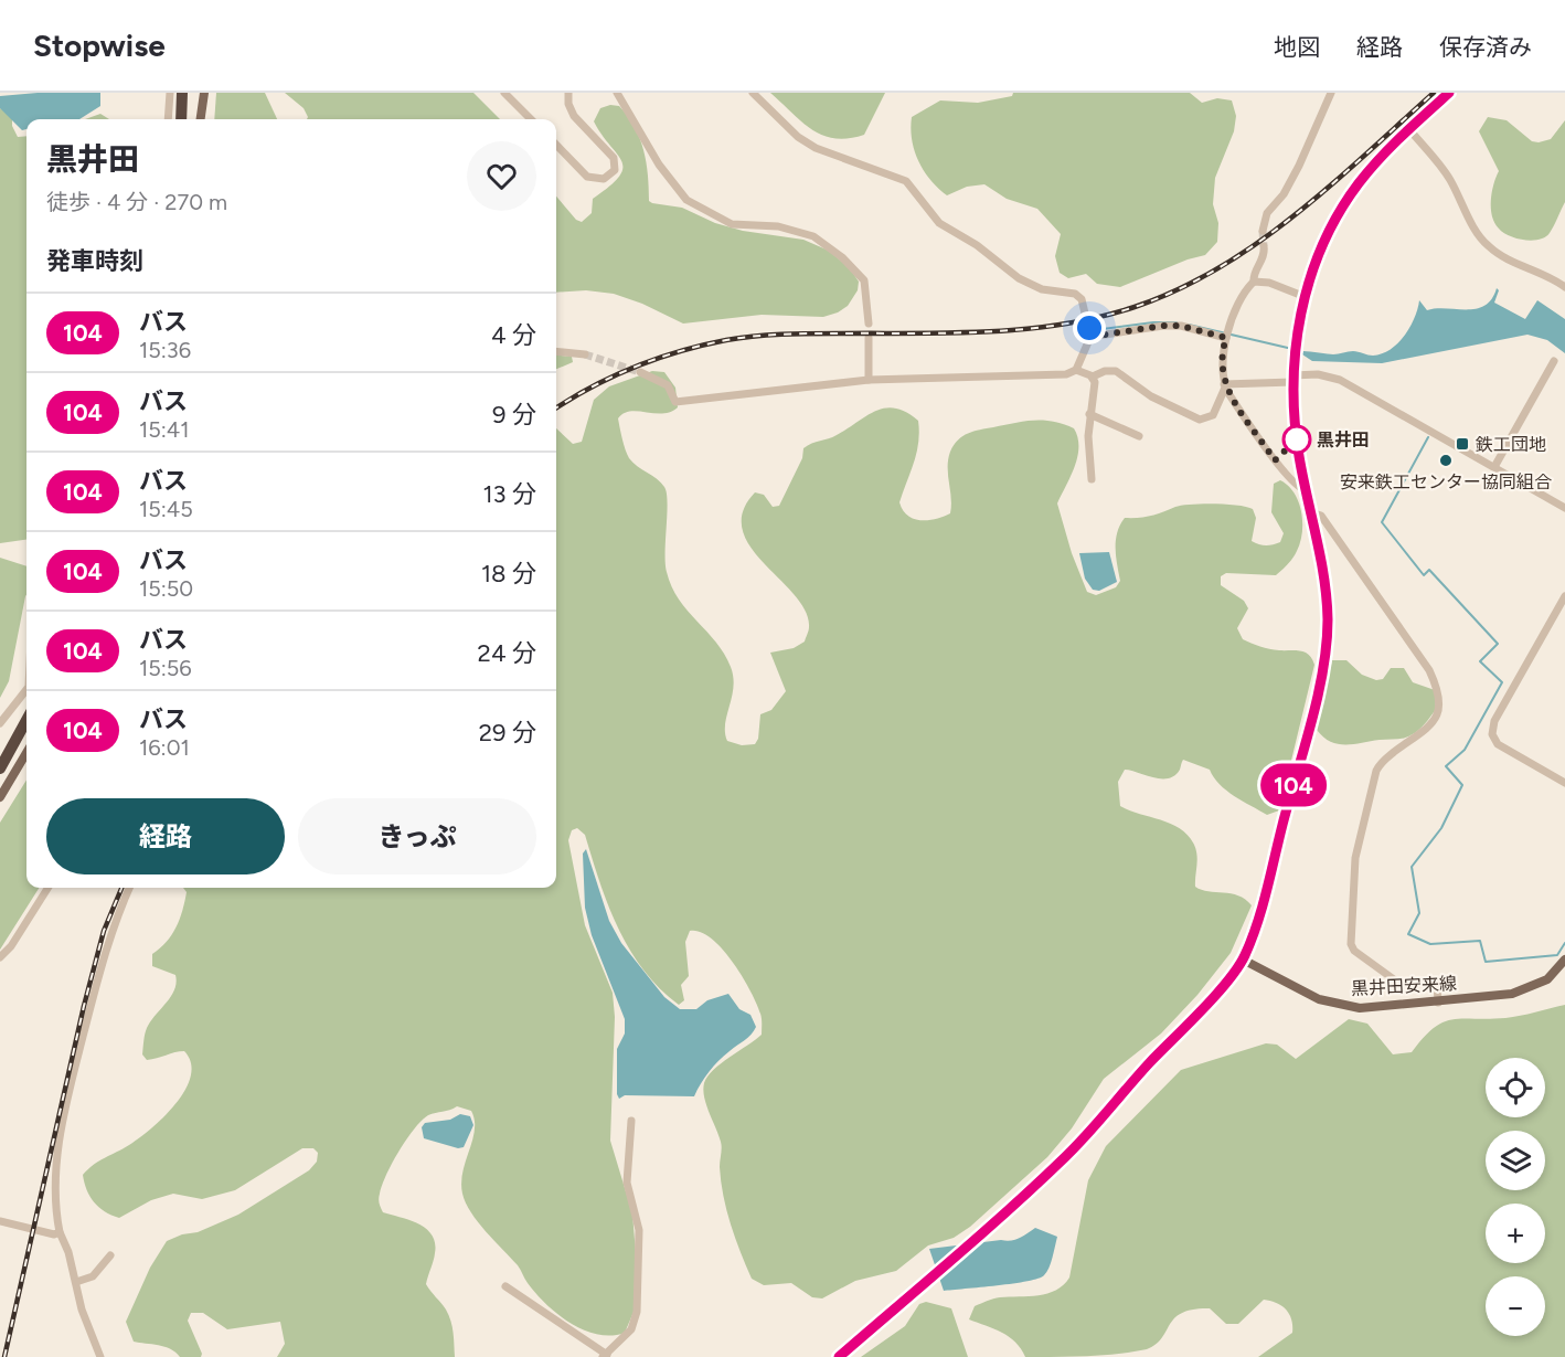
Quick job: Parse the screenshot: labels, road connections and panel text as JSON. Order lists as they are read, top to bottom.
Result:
{
  "streets": {
    "main road": ["黒井田安来線"]
  },
  "places": {
    "other": ["黒井田", "安来鉄工センター協同組合"],
    "transit": ["鉄工団地"]
  },
  "lines": ["bus line 104"],
  "page": {
    "header": "Stopwise",
    "nav": ["地図", "経路", "保存済み"],
    "on_map": "104",
    "heading": [
      ["黒井田", "徒歩 · 4 分 · 270 m"],
      "発車時刻"
    ],
    "list": [
      {
        "mark": "104",
        "name": "バス",
        "note": "15:36",
        "value": "4 分"
      },
      {
        "mark": "104",
        "name": "バス",
        "note": "15:41",
        "value": "9 分"
      },
      {
        "mark": "104",
        "name": "バス",
        "note": "15:45",
        "value": "13 分"
      },
      {
        "mark": "104",
        "name": "バス",
        "note": "15:50",
        "value": "18 分"
      },
      {
        "mark": "104",
        "name": "バス",
        "note": "15:56",
        "value": "24 分"
      },
      {
        "mark": "104",
        "name": "バス",
        "note": "16:01",
        "value": "29 分"
      }
    ],
    "buttons": ["経路", "きっぷ"],
    "map_buttons": ["+", "−"]
  }
}
